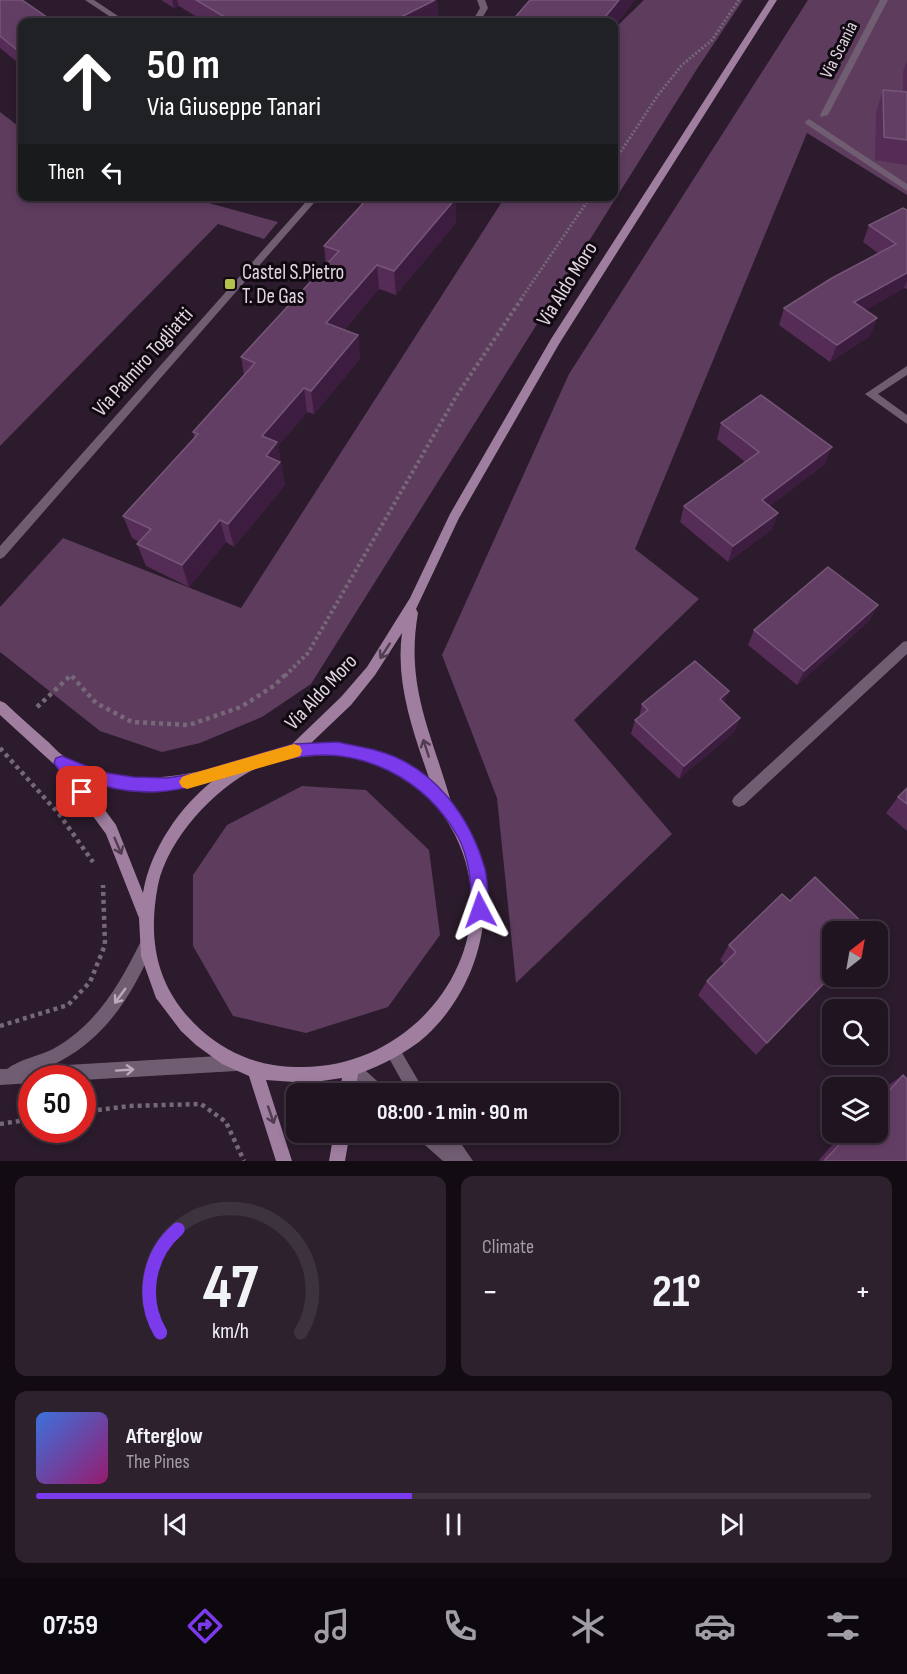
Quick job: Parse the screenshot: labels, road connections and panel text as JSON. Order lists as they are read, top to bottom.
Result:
{
  "streets": {
    "main road": ["Via Aldo Moro"],
    "street": ["Via Scania", "Via Palmiro Togliatti"]
  },
  "places": {
    "transit": ["Castel S.Pietro T. De Gas"]
  },
  "north": "top right",
  "page": {
    "turn": ["50 m", "Via Giuseppe Tanari"],
    "then": "Then",
    "limit": "50",
    "trip": "08:00 · 1 min · 90 m",
    "tile": "Climate",
    "heat": ["−", "21°", "+"],
    "song": ["Afterglow", "The Pines"],
    "tabs": "07:59",
    "gauge": ["47", "km/h"]
  }
}
